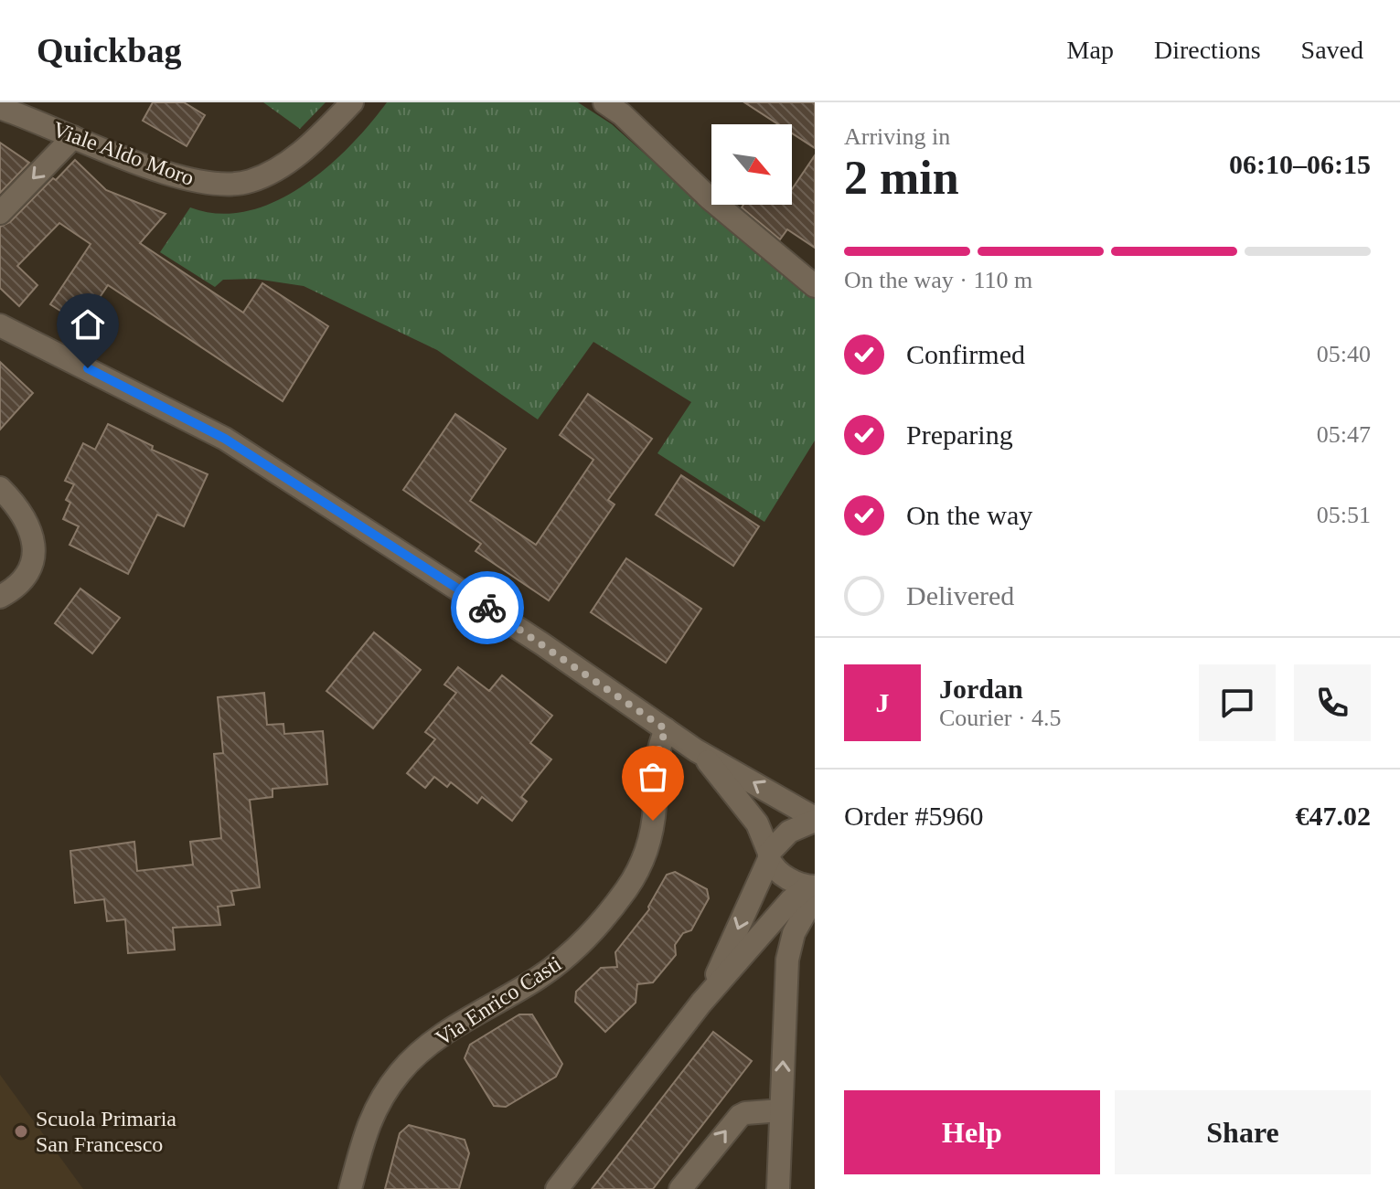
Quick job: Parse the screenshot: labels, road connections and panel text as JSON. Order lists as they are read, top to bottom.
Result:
{
  "streets": {
    "street": ["Viale Aldo Moro", "Via Enrico Casti"]
  },
  "places": ["Scuola Primaria San Francesco"],
  "north": "bottom right",
  "page": {
    "header": "Quickbag",
    "nav": ["Map", "Directions", "Saved"],
    "heading": ["2 min", "Arriving in", "06:10–06:15"],
    "panel": [
      "Jordan",
      "Courier · 4.5",
      "Order #5960",
      "€47.02"
    ],
    "bar": "On the way · 110 m",
    "list": [
      ["Confirmed", "05:40"],
      ["Preparing", "05:47"],
      ["On the way", "05:51"],
      "Delivered"
    ],
    "round": "J",
    "buttons": ["Help", "Share"]
  }
}
